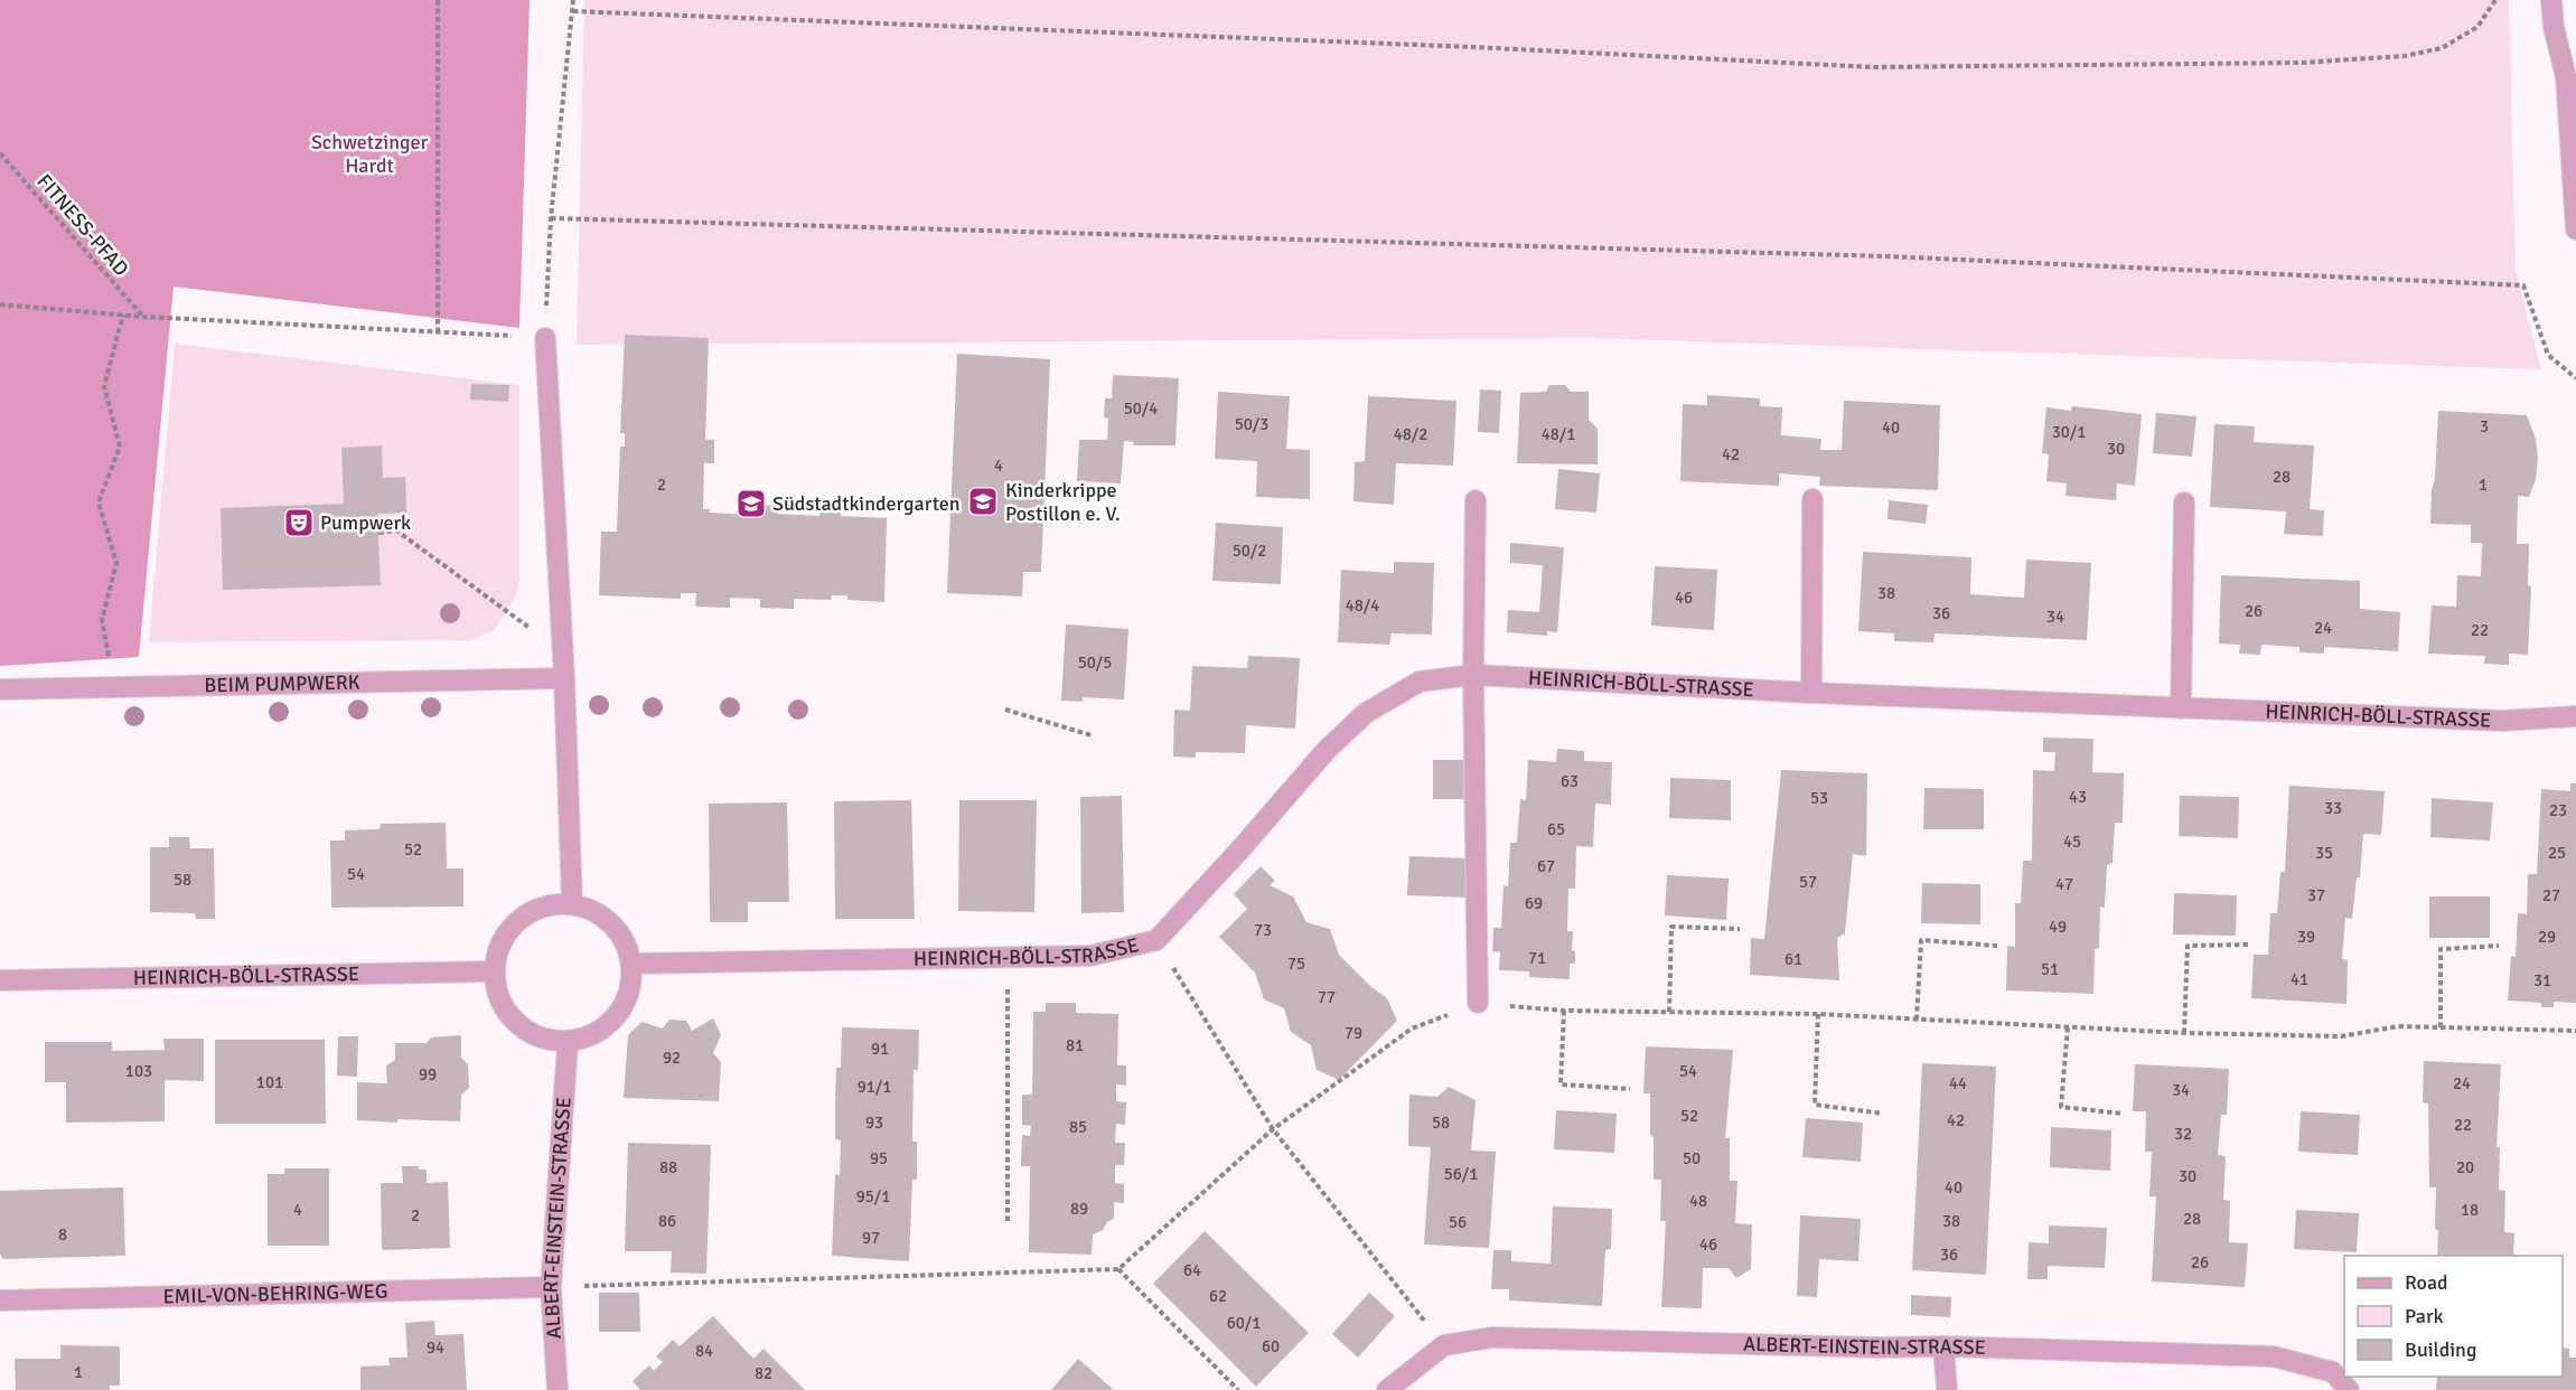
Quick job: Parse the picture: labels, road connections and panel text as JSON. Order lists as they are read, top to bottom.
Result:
{
  "streets": {
    "street": [
      "BEIM PUMPWERK",
      "HEINRICH-BÖLL-STRASSE",
      "ALBERT-EINSTEIN-STRASSE",
      "EMIL-VON-BEHRING-WEG"
    ],
    "path": ["FITNESS-PFAD"]
  },
  "crossings": [
    ["HEINRICH-BÖLL-STRASSE", "ALBERT-EINSTEIN-STRASSE"],
    ["ALBERT-EINSTEIN-STRASSE", "EMIL-VON-BEHRING-WEG"]
  ],
  "parks": ["Schwetzinger Hardt"],
  "places": {
    "school or university": ["Kinderkrippe Postillon e. V.", "Südstadtkindergarten"],
    "theatre": ["Pumpwerk"]
  },
  "house_numbers": [
    "50/4",
    "50/3",
    "3",
    "40",
    "30/1",
    "48/2",
    "48/1",
    "30",
    "42",
    "4",
    "28",
    "2",
    "1",
    "50/2",
    "38",
    "46",
    "48/4",
    "26",
    "36",
    "34",
    "24",
    "22",
    "50/5",
    "63",
    "43",
    "53",
    "33",
    "23",
    "65",
    "45",
    "52",
    "35",
    "25",
    "67",
    "54",
    "58",
    "57",
    "47",
    "37",
    "27",
    "69",
    "49",
    "73",
    "39",
    "29",
    "71",
    "61",
    "75",
    "51",
    "41",
    "31",
    "77",
    "79",
    "81",
    "91",
    "92",
    "103",
    "54",
    "99",
    "101",
    "44",
    "24",
    "91/1",
    "34",
    "52",
    "42",
    "93",
    "58",
    "22",
    "85",
    "32",
    "95",
    "50",
    "88",
    "20",
    "56/1",
    "30",
    "40",
    "95/1",
    "48",
    "89",
    "4",
    "18",
    "2",
    "28",
    "86",
    "38",
    "56",
    "8",
    "97",
    "46",
    "36",
    "26",
    "64",
    "62",
    "60/1",
    "60",
    "94",
    "84",
    "1",
    "82"
  ],
  "legend": ["Road", "Park", "Building"]
}
